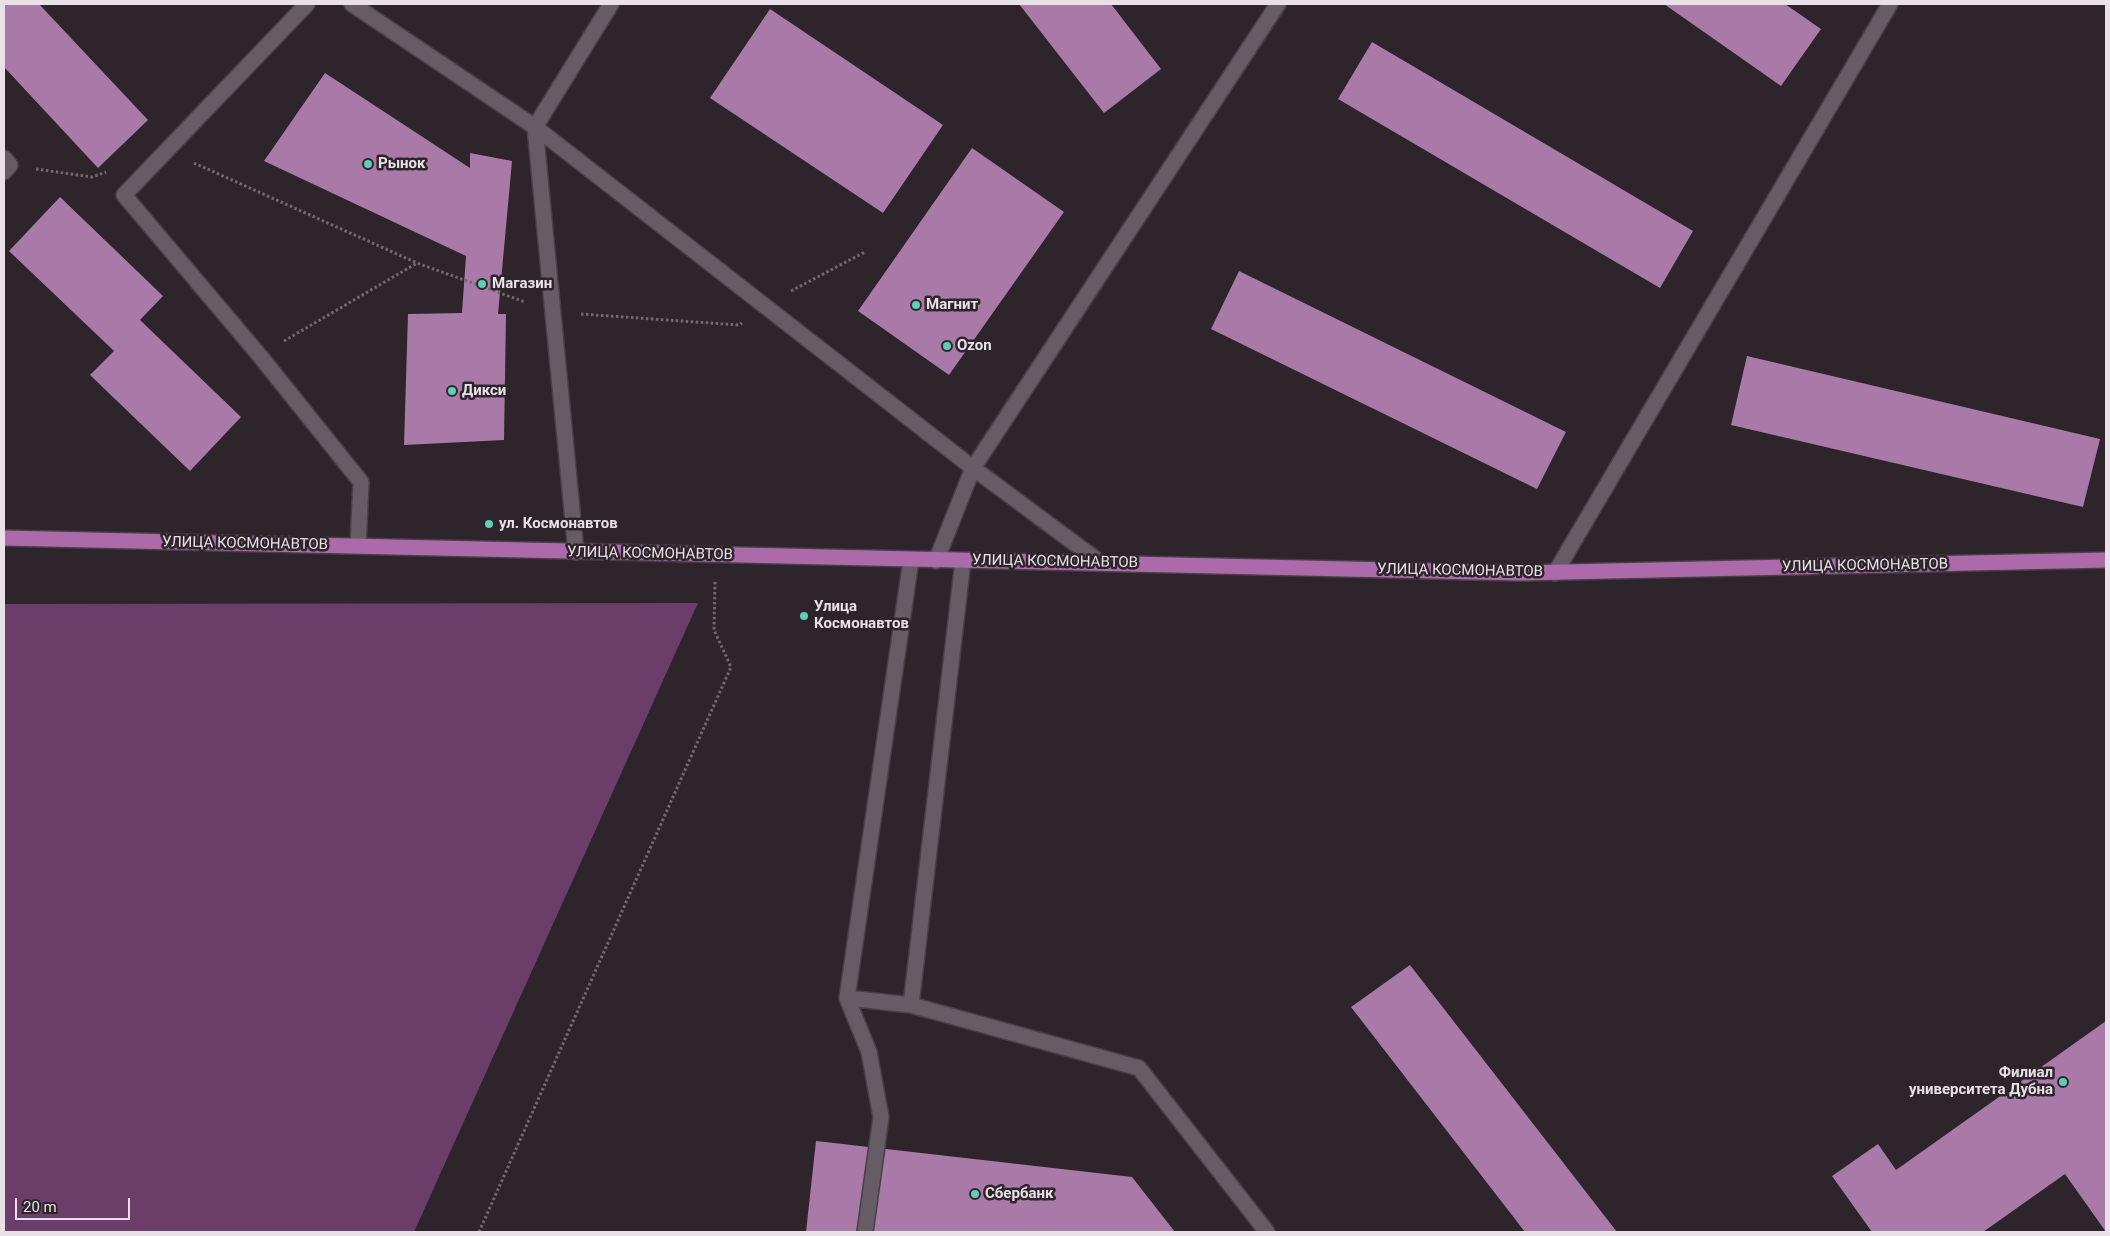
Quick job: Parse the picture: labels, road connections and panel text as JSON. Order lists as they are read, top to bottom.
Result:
{
  "streets": {
    "main road": ["УЛИЦА КОСМОНАВТОВ"]
  },
  "places": [
    "Рынок",
    "Магазин",
    "Магнит",
    "Ozon",
    "Дикси",
    "ул. Космонавтов",
    "Улица Космонавтов",
    "Филиал университета Дубна",
    "Сбербанк"
  ],
  "scale_bar": "20 m"
}
